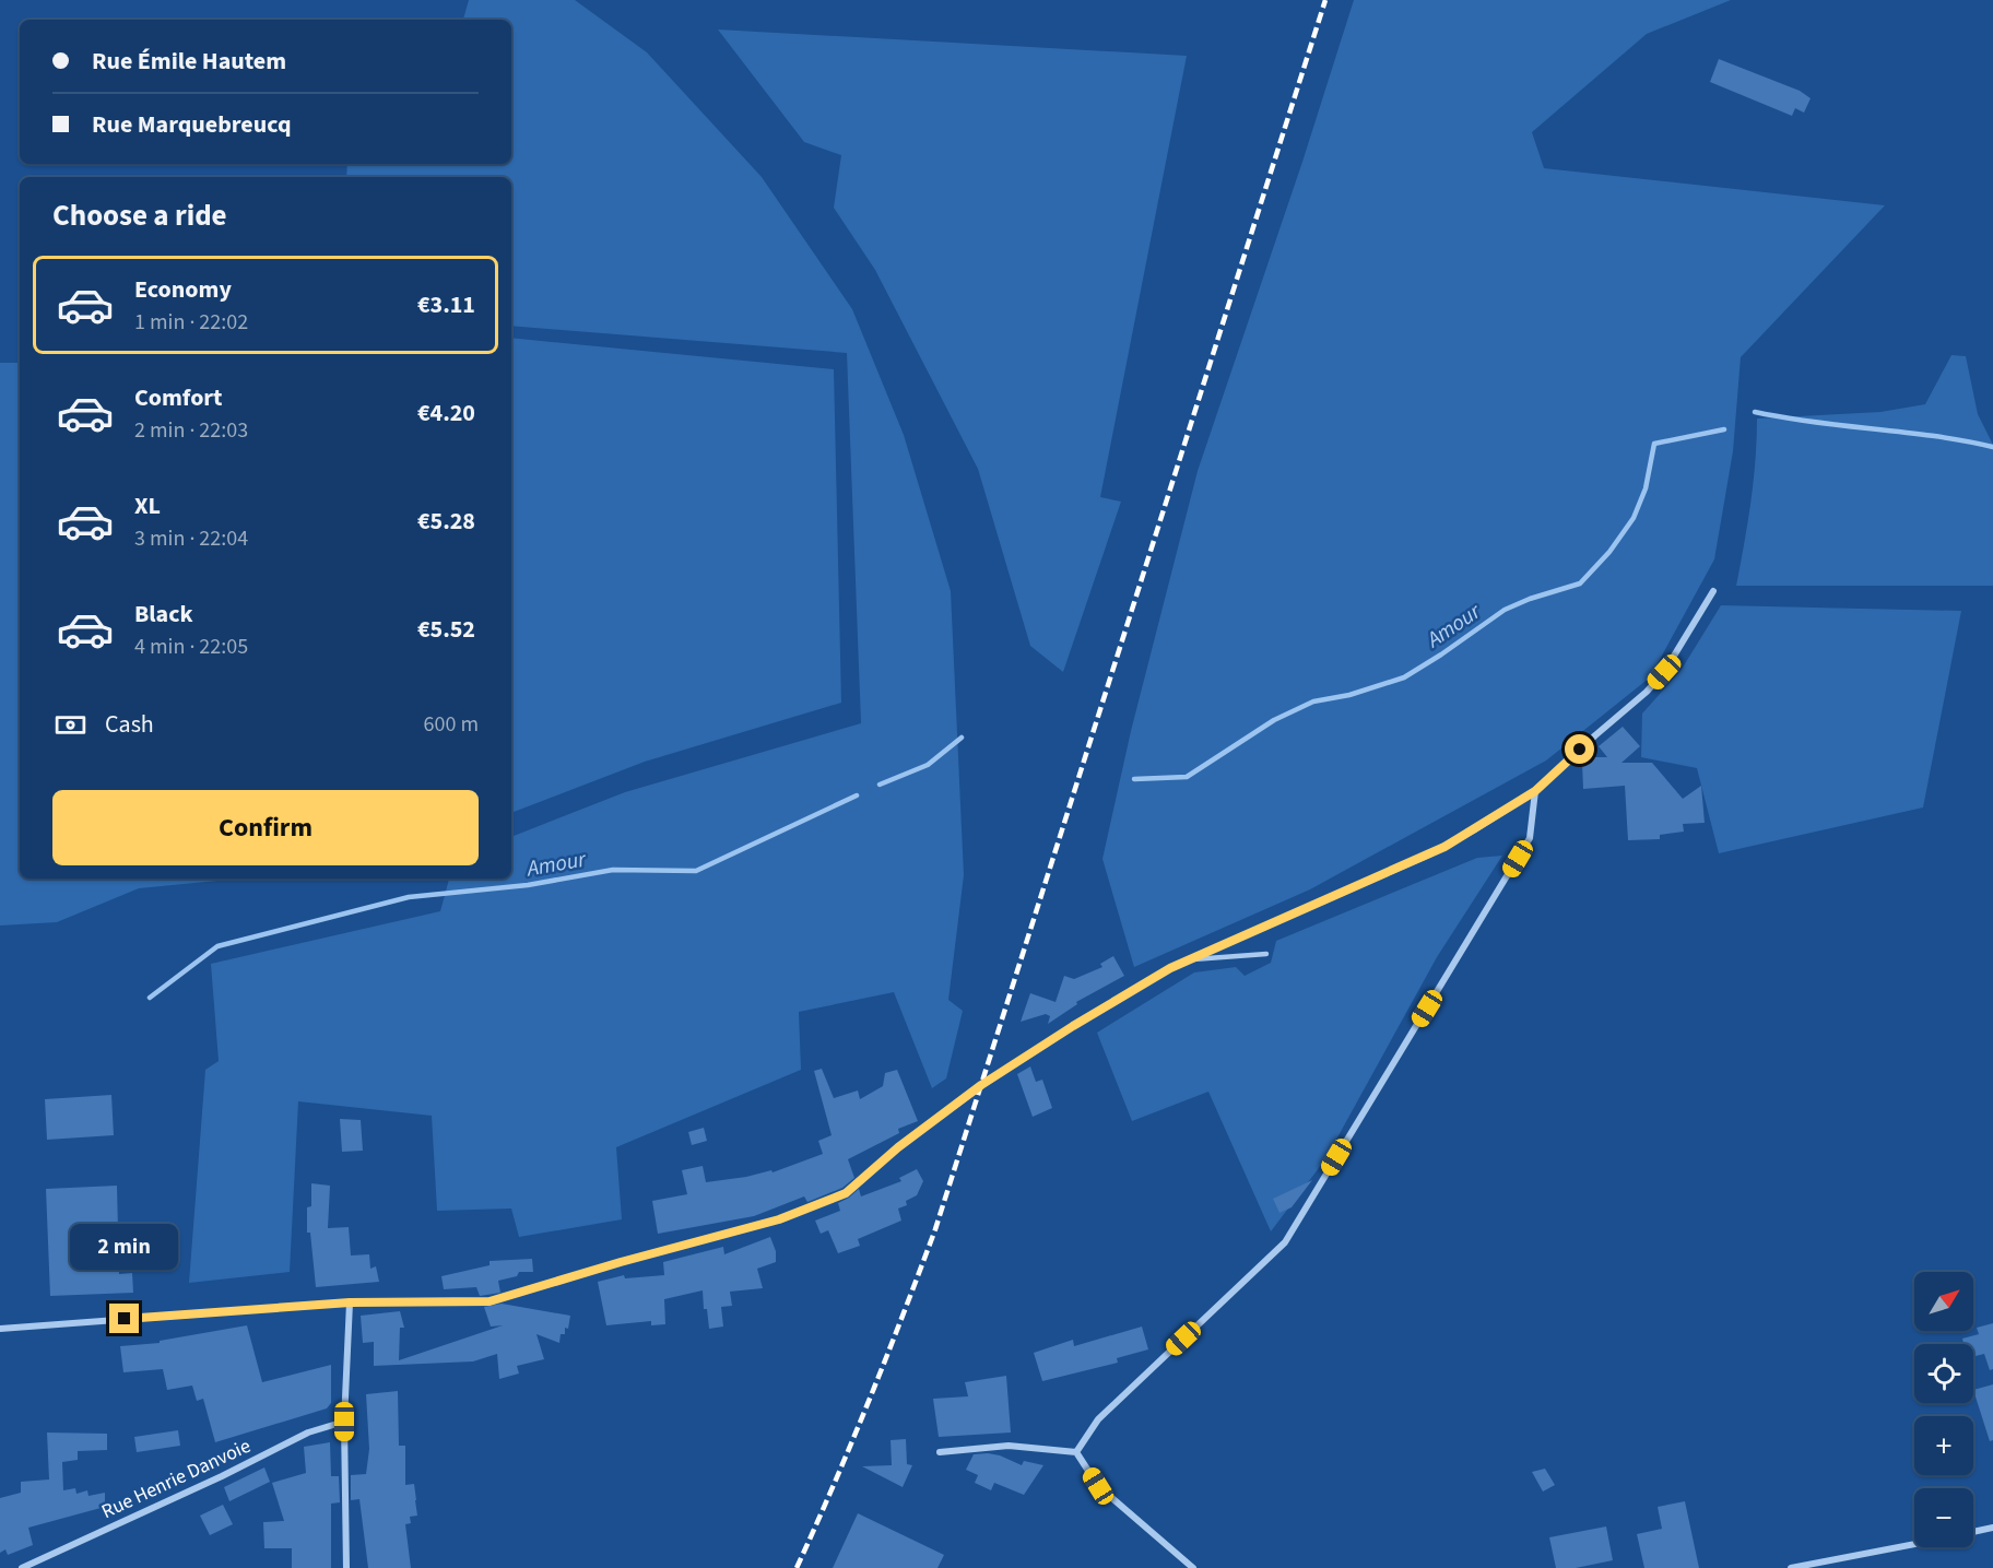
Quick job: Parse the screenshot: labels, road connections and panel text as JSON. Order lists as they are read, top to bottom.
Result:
{
  "streets": {
    "street": ["Rue Henrie Danvoie"]
  },
  "water": ["Amour"],
  "north": "top right",
  "page": {
    "banner": ["Rue Émile Hautem", "Rue Marquebreucq"],
    "heading": "Choose a ride",
    "list": [
      {
        "name": "Economy",
        "note": "1 min · 22:02",
        "value": "€3.11"
      },
      {
        "name": "Comfort",
        "note": "2 min · 22:03",
        "value": "€4.20"
      },
      {
        "name": "XL",
        "note": "3 min · 22:04",
        "value": "€5.28"
      },
      {
        "name": "Black",
        "note": "4 min · 22:05",
        "value": "€5.52"
      }
    ],
    "pay": ["Cash", "600 m"],
    "buttons": "Confirm",
    "bubble": "2 min",
    "map_buttons": ["+", "−"]
  }
}
